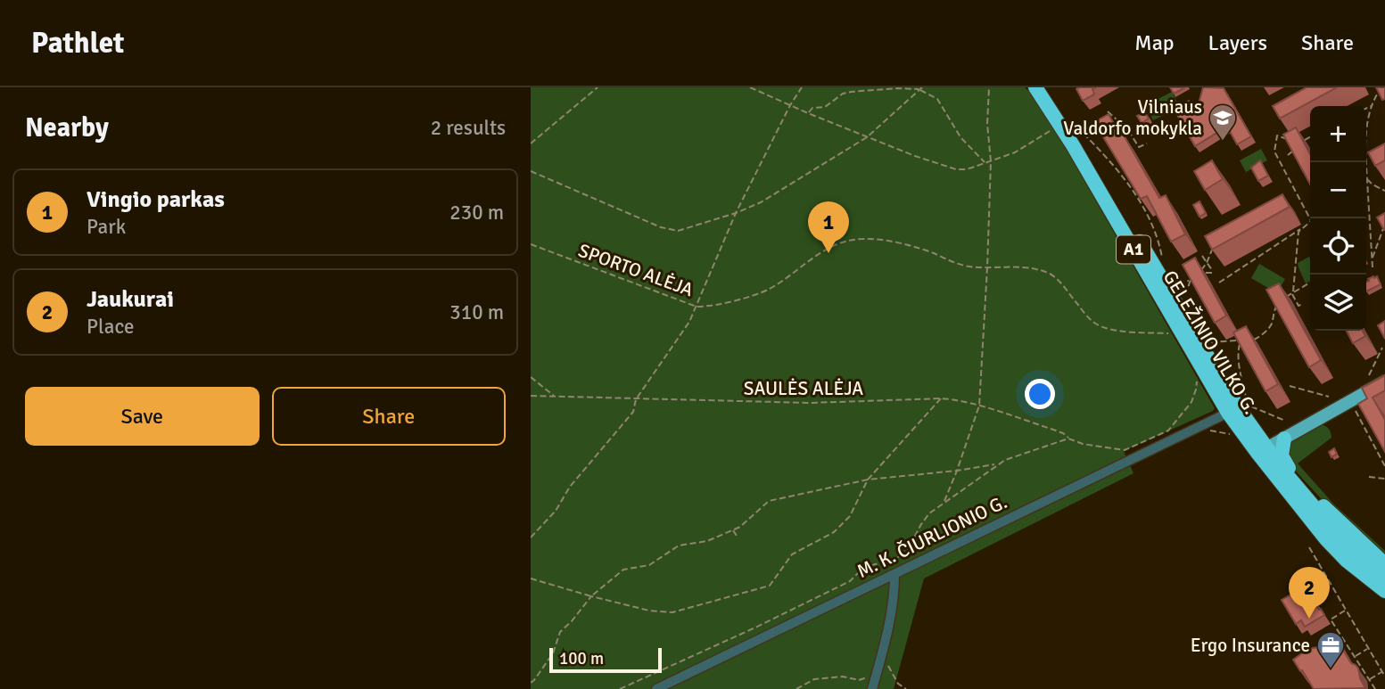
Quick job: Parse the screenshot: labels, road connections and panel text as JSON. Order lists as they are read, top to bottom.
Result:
{
  "streets": {
    "highway": ["A1", "GELEŽINIO VILKO G."],
    "street": ["M. K. ČIURLIONIO G."],
    "path": ["SPORTO ALĖJA", "SAULĖS ALĖJA"]
  },
  "crossings": [
    ["GELEŽINIO VILKO G.", "M. K. ČIURLIONIO G."]
  ],
  "places": {
    "school or university": ["Vilniaus Valdorfo mokykla"],
    "office": ["Ergo Insurance"]
  },
  "scale_bar": "100 m",
  "page": {
    "header": "Pathlet",
    "nav": ["Map", "Layers", "Share"],
    "heading": ["Nearby", "2 results"],
    "map_buttons": ["+", "−"],
    "list": [
      {
        "mark": "1",
        "name": "Vingio parkas",
        "note": "Park",
        "value": "230 m"
      },
      {
        "mark": "2",
        "name": "Jaukurai",
        "note": "Place",
        "value": "310 m"
      }
    ],
    "pins": ["1", "2"],
    "buttons": ["Save", "Share"],
    "scale": "100 m"
  }
}
